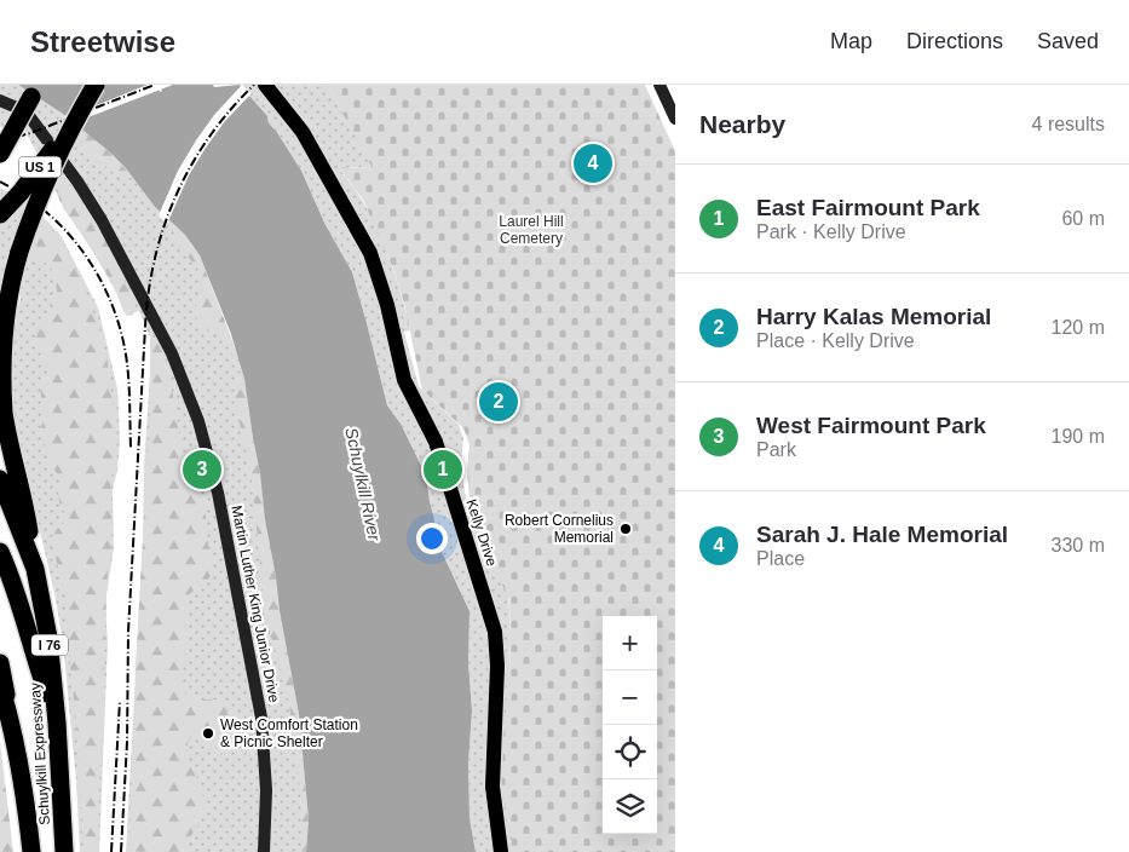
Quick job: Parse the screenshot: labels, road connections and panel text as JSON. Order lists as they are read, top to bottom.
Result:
{
  "streets": {
    "highway": ["US 1", "I 76", "Schuylkill Expressway"],
    "main road": ["Kelly Drive", "Martin Luther King Junior Drive"]
  },
  "water": ["Schuylkill River"],
  "parks": ["Laurel Hill Cemetery"],
  "places": ["Robert Cornelius Memorial", "West Comfort Station & Picnic Shelter"],
  "page": {
    "header": "Streetwise",
    "nav": ["Map", "Directions", "Saved"],
    "heading": ["Nearby", "4 results"],
    "pins": [
      "4",
      "2",
      "1",
      "3"
    ],
    "list": [
      {
        "mark": "1",
        "name": "East Fairmount Park",
        "note": "Park · Kelly Drive",
        "value": "60 m"
      },
      {
        "mark": "2",
        "name": "Harry Kalas Memorial",
        "note": "Place · Kelly Drive",
        "value": "120 m"
      },
      {
        "mark": "3",
        "name": "West Fairmount Park",
        "note": "Park",
        "value": "190 m"
      },
      {
        "mark": "4",
        "name": "Sarah J. Hale Memorial",
        "note": "Place",
        "value": "330 m"
      }
    ],
    "map_buttons": ["+", "−"]
  }
}
